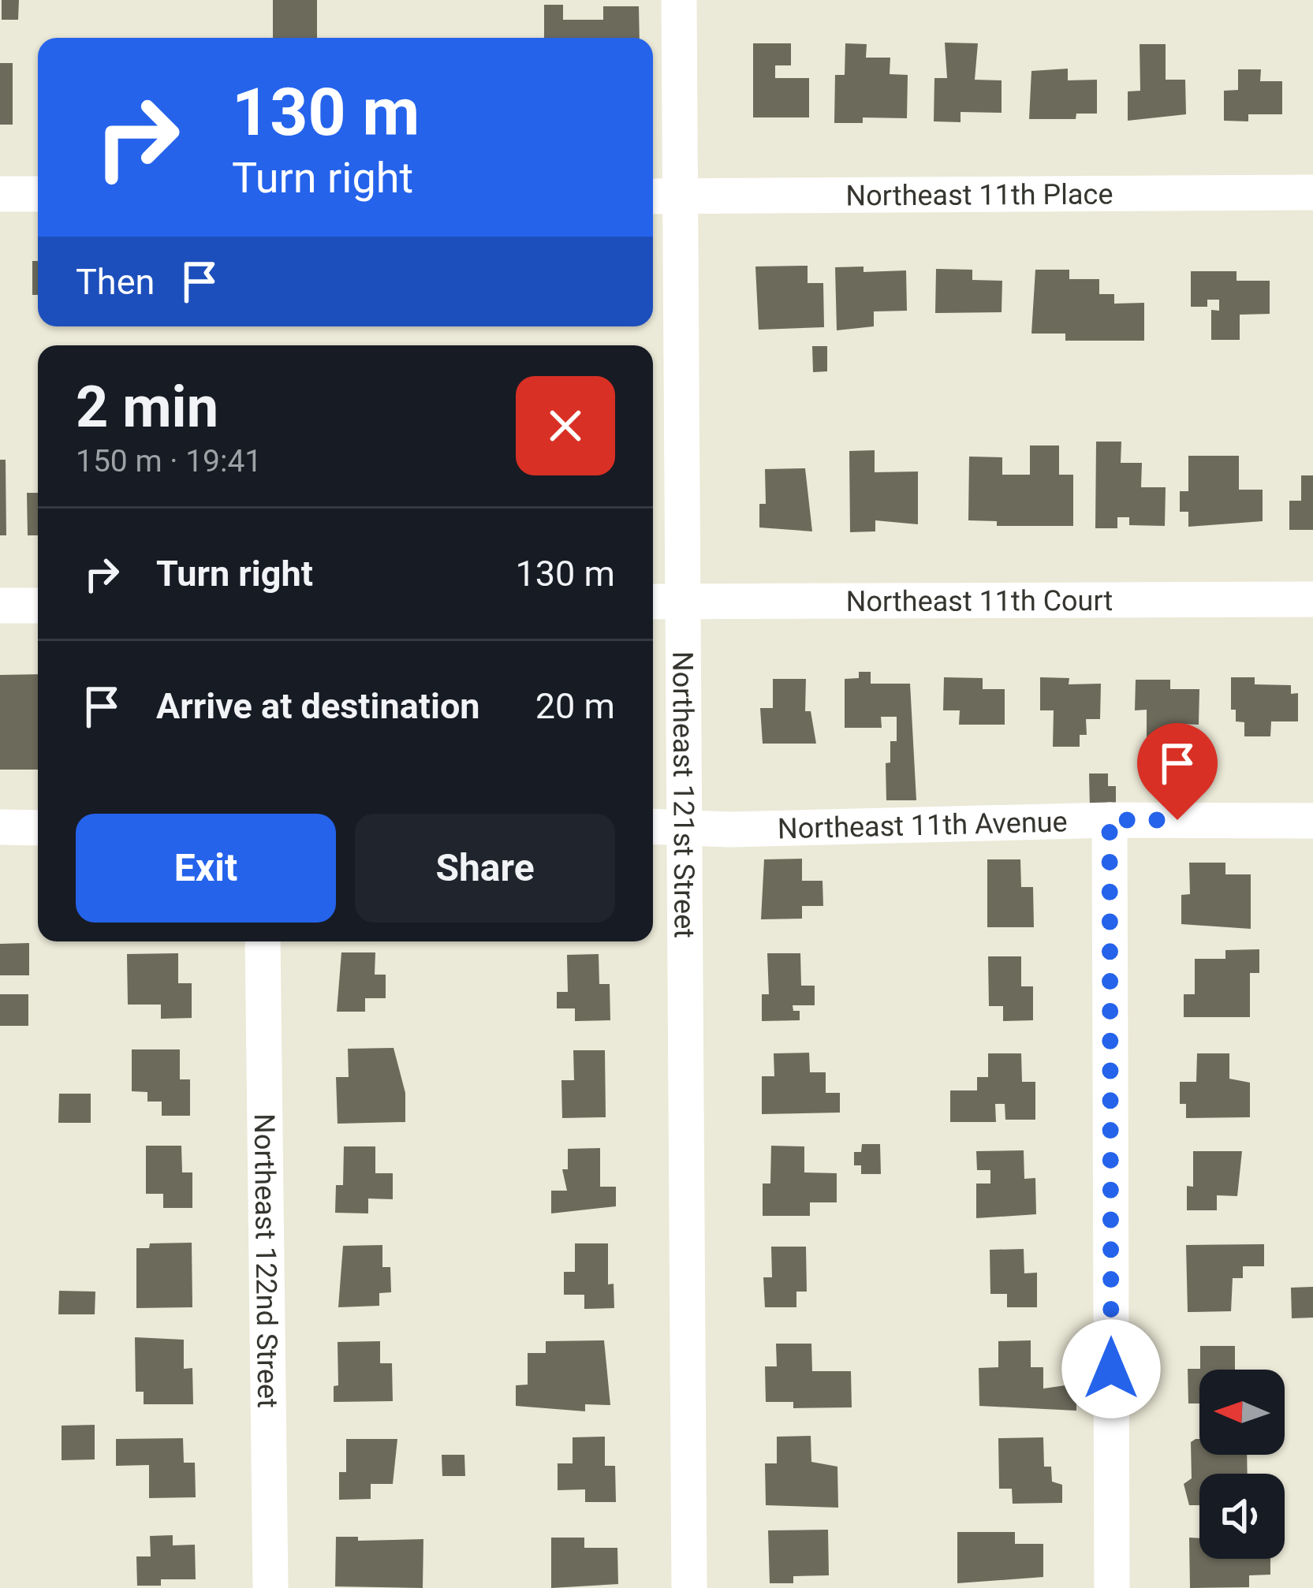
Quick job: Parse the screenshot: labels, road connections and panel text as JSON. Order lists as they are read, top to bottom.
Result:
{
  "streets": {
    "street": [
      "Northeast 11th Place",
      "Northeast 11th Court",
      "Northeast 121st Street",
      "Northeast 11th Avenue",
      "Northeast 122nd Street"
    ]
  },
  "crossings": [
    ["Northeast 11th Place", "Northeast 121st Street"],
    ["Northeast 11th Court", "Northeast 121st Street"],
    ["Northeast 121st Street", "Northeast 11th Avenue"]
  ],
  "north": "left",
  "page": {
    "turn": ["130 m", "Turn right"],
    "then": "Then",
    "heading": ["2 min", "150 m · 19:41"],
    "list": [
      {
        "name": "Turn right",
        "value": "130 m"
      },
      {
        "name": "Arrive at destination",
        "value": "20 m"
      }
    ],
    "buttons": ["Exit", "Share"]
  }
}
